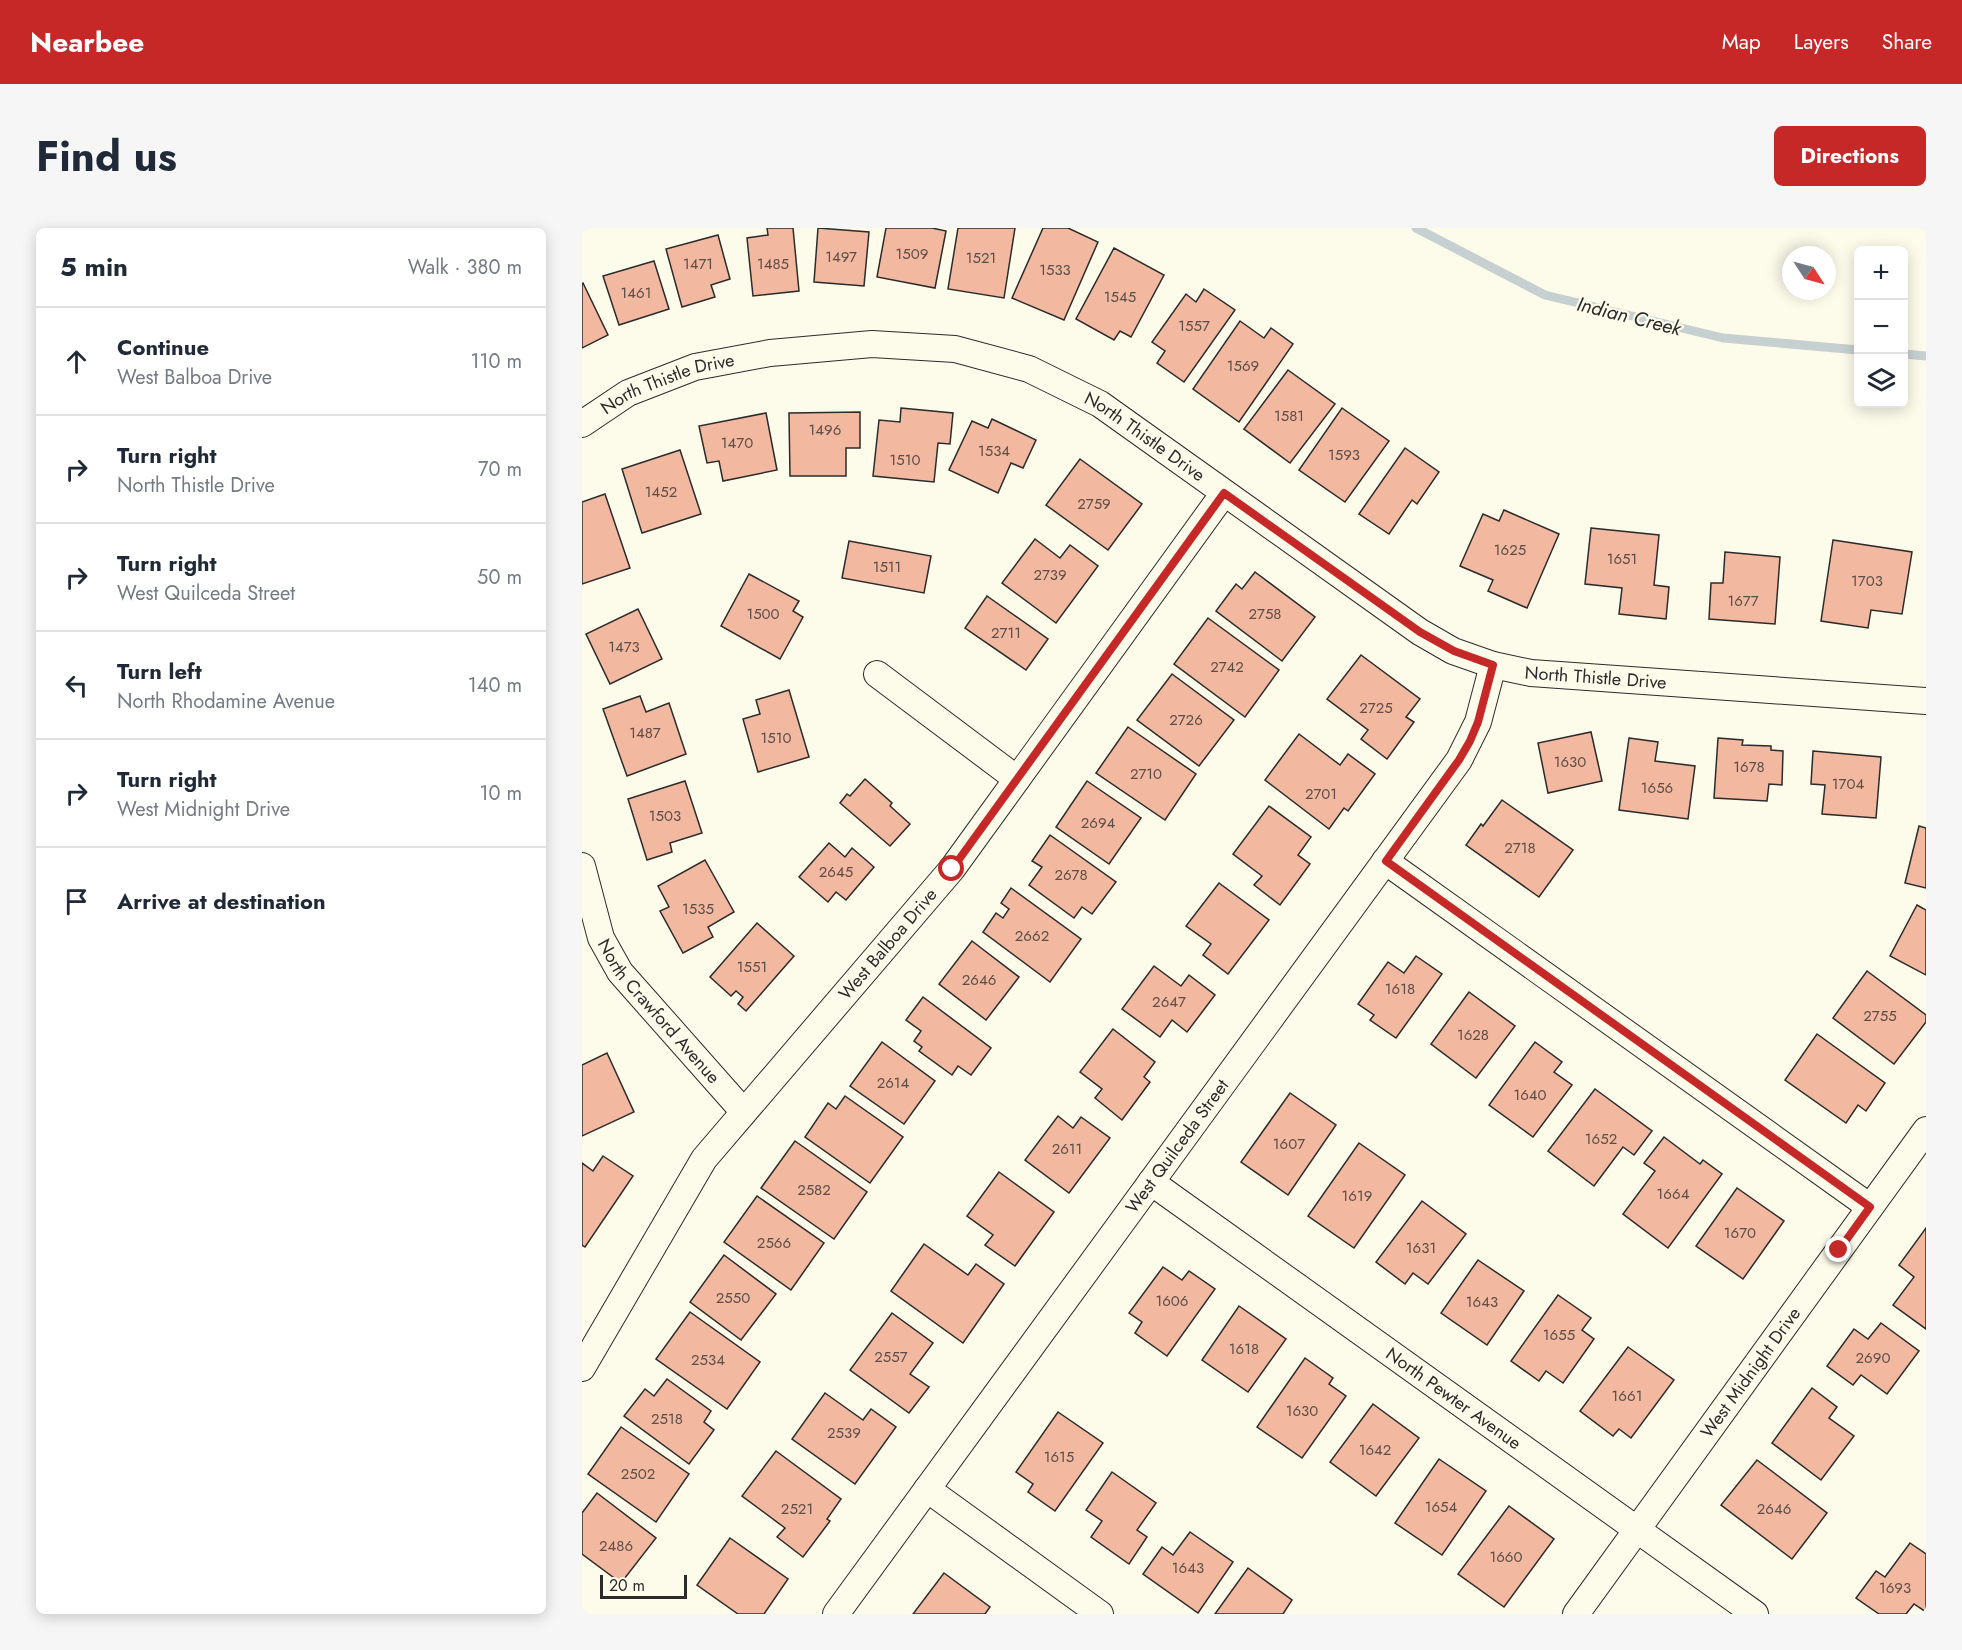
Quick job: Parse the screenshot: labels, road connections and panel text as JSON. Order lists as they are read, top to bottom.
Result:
{
  "streets": {
    "street": [
      "North Thistle Drive",
      "West Balboa Drive",
      "North Crawford Avenue",
      "West Quilceda Street",
      "West Midnight Drive",
      "North Pewter Avenue"
    ]
  },
  "crossings": [
    ["North Thistle Drive", "West Balboa Drive"],
    ["North Thistle Drive", "West Quilceda Street"],
    ["West Balboa Drive", "North Crawford Avenue"],
    ["West Quilceda Street", "North Pewter Avenue"],
    ["West Midnight Drive", "North Pewter Avenue"]
  ],
  "water": ["Indian Creek"],
  "house_numbers": [
    "1509",
    "1497",
    "1521",
    "1471",
    "1485",
    "1533",
    "1461",
    "1545",
    "1557",
    "1569",
    "1581",
    "1496",
    "1470",
    "1534",
    "1593",
    "1510",
    "1452",
    "2759",
    "1625",
    "1651",
    "1511",
    "2739",
    "1703",
    "1677",
    "1500",
    "2758",
    "2711",
    "1473",
    "2742",
    "2725",
    "2726",
    "1487",
    "1510",
    "1630",
    "1678",
    "2710",
    "1704",
    "1656",
    "2701",
    "1503",
    "2694",
    "2718",
    "2645",
    "2678",
    "1535",
    "2662",
    "1551",
    "2646",
    "1618",
    "2647",
    "2755",
    "1628",
    "2614",
    "1640",
    "1652",
    "1607",
    "2611",
    "2582",
    "1664",
    "1619",
    "1670",
    "2566",
    "1631",
    "2550",
    "1606",
    "1643",
    "1655",
    "1618",
    "2557",
    "2690",
    "2534",
    "1661",
    "1630",
    "2518",
    "2539",
    "1642",
    "1615",
    "2502",
    "1654",
    "2521",
    "2646",
    "2486",
    "1660",
    "1643",
    "1693"
  ],
  "scale_bar": "20 m",
  "north": "bottom right",
  "page": {
    "header": "Nearbee",
    "nav": ["Map", "Layers", "Share"],
    "title": "Find us",
    "buttons": "Directions",
    "heading": ["5 min", "Walk · 380 m"],
    "map_buttons": ["+", "−"],
    "list": [
      ["Continue", "West Balboa Drive", "110 m"],
      ["Turn right", "North Thistle Drive", "70 m"],
      ["Turn right", "West Quilceda Street", "50 m"],
      ["Turn left", "North Rhodamine Avenue", "140 m"],
      ["Turn right", "West Midnight Drive", "10 m"],
      "Arrive at destination"
    ],
    "scale": "20 m"
  }
}
